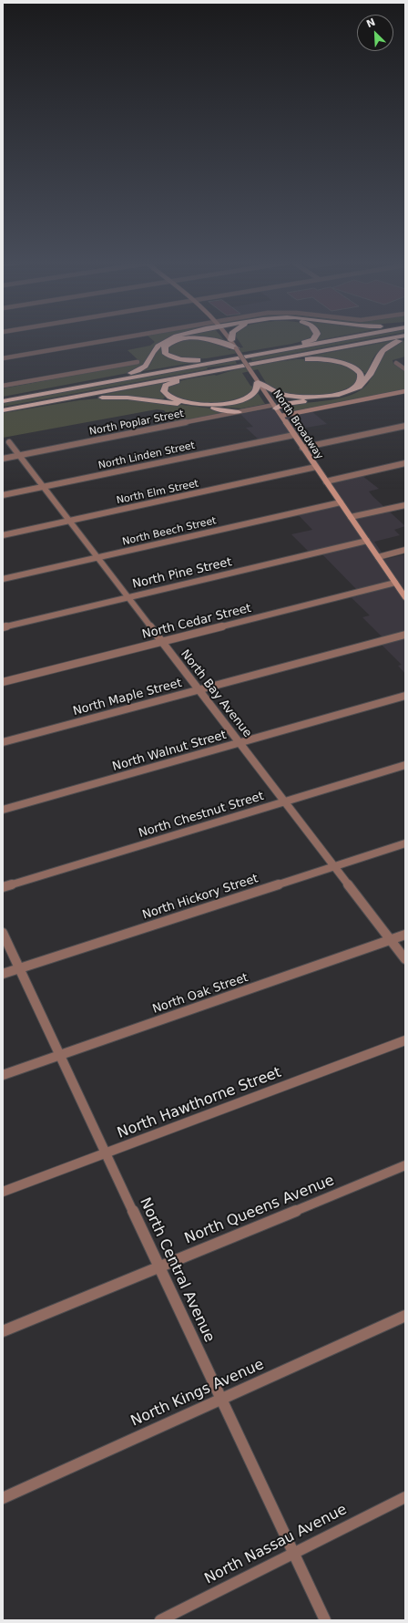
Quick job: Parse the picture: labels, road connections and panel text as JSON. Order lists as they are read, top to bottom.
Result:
{
  "streets": {
    "main road": ["North Broadway"],
    "street": [
      "North Poplar Street",
      "North Linden Street",
      "North Elm Street",
      "North Beech Street",
      "North Pine Street",
      "North Cedar Street",
      "North Bay Avenue",
      "North Maple Street",
      "North Walnut Street",
      "North Chestnut Street",
      "North Hickory Street",
      "North Oak Street",
      "North Hawthorne Street",
      "North Queens Avenue",
      "North Central Avenue",
      "North Kings Avenue",
      "North Nassau Avenue"
    ]
  },
  "crossings": [
    ["North Poplar Street", "North Broadway"],
    ["North Poplar Street", "North Bay Avenue"],
    ["North Broadway", "North Linden Street"],
    ["North Broadway", "North Elm Street"],
    ["North Broadway", "North Beech Street"],
    ["North Broadway", "North Pine Street"],
    ["North Broadway", "North Cedar Street"],
    ["North Linden Street", "North Bay Avenue"],
    ["North Elm Street", "North Bay Avenue"],
    ["North Beech Street", "North Bay Avenue"],
    ["North Pine Street", "North Bay Avenue"],
    ["North Cedar Street", "North Bay Avenue"],
    ["North Bay Avenue", "North Maple Street"],
    ["North Bay Avenue", "North Walnut Street"],
    ["North Bay Avenue", "North Chestnut Street"],
    ["North Bay Avenue", "North Hickory Street"],
    ["North Bay Avenue", "North Oak Street"],
    ["North Hickory Street", "North Central Avenue"],
    ["North Oak Street", "North Central Avenue"],
    ["North Hawthorne Street", "North Central Avenue"],
    ["North Queens Avenue", "North Central Avenue"],
    ["North Central Avenue", "North Kings Avenue"],
    ["North Central Avenue", "North Nassau Avenue"]
  ],
  "north": "top left"
}
